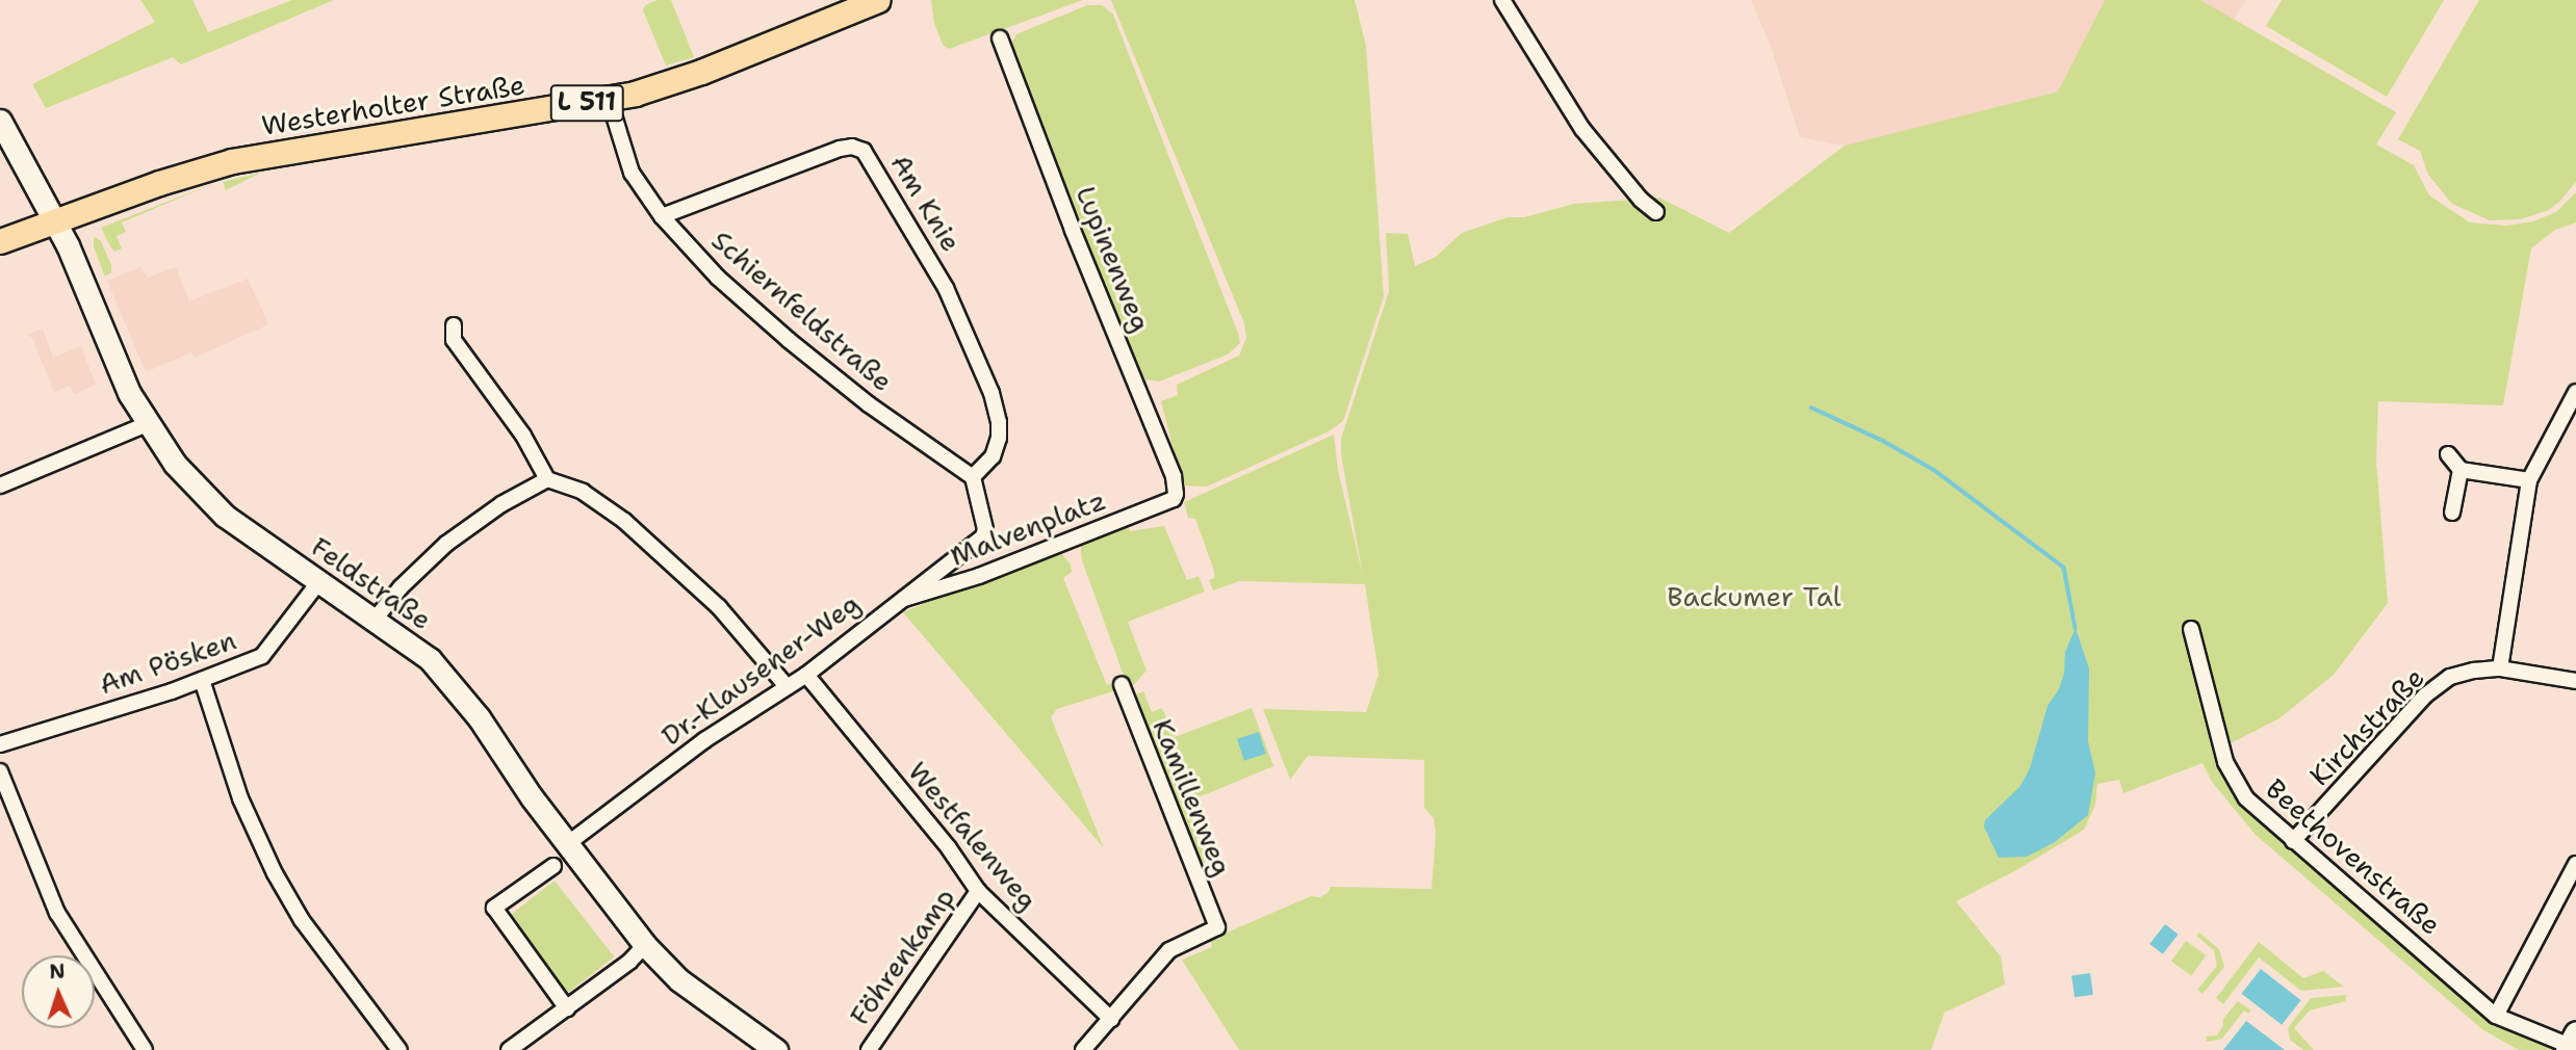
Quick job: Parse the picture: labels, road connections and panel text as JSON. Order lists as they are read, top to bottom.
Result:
{
  "streets": {
    "main road": ["L 511", "Westerholter Straße", "Feldstraße"],
    "street": [
      "Am Knie",
      "Lupinenweg",
      "Schiernfeldstraße",
      "Malvenplatz",
      "Am Pösken",
      "Dr.-Klausener-Weg",
      "Kirchstraße",
      "Kamillenweg",
      "Westfalenweg",
      "Beethovenstraße",
      "Föhrenkamp"
    ]
  },
  "crossings": [
    ["Westerholter Straße", "Schiernfeldstraße"],
    ["Westerholter Straße", "Feldstraße"],
    ["Am Knie", "Schiernfeldstraße"],
    ["Am Knie", "Dr.-Klausener-Weg"],
    ["Lupinenweg", "Malvenplatz"],
    ["Schiernfeldstraße", "Dr.-Klausener-Weg"],
    ["Malvenplatz", "Dr.-Klausener-Weg"],
    ["Feldstraße", "Am Pösken"],
    ["Feldstraße", "Dr.-Klausener-Weg"],
    ["Dr.-Klausener-Weg", "Westfalenweg"],
    ["Kirchstraße", "Beethovenstraße"],
    ["Kamillenweg", "Westfalenweg"],
    ["Westfalenweg", "Föhrenkamp"]
  ],
  "parks": ["Backumer Tal"],
  "north": "top"
}
